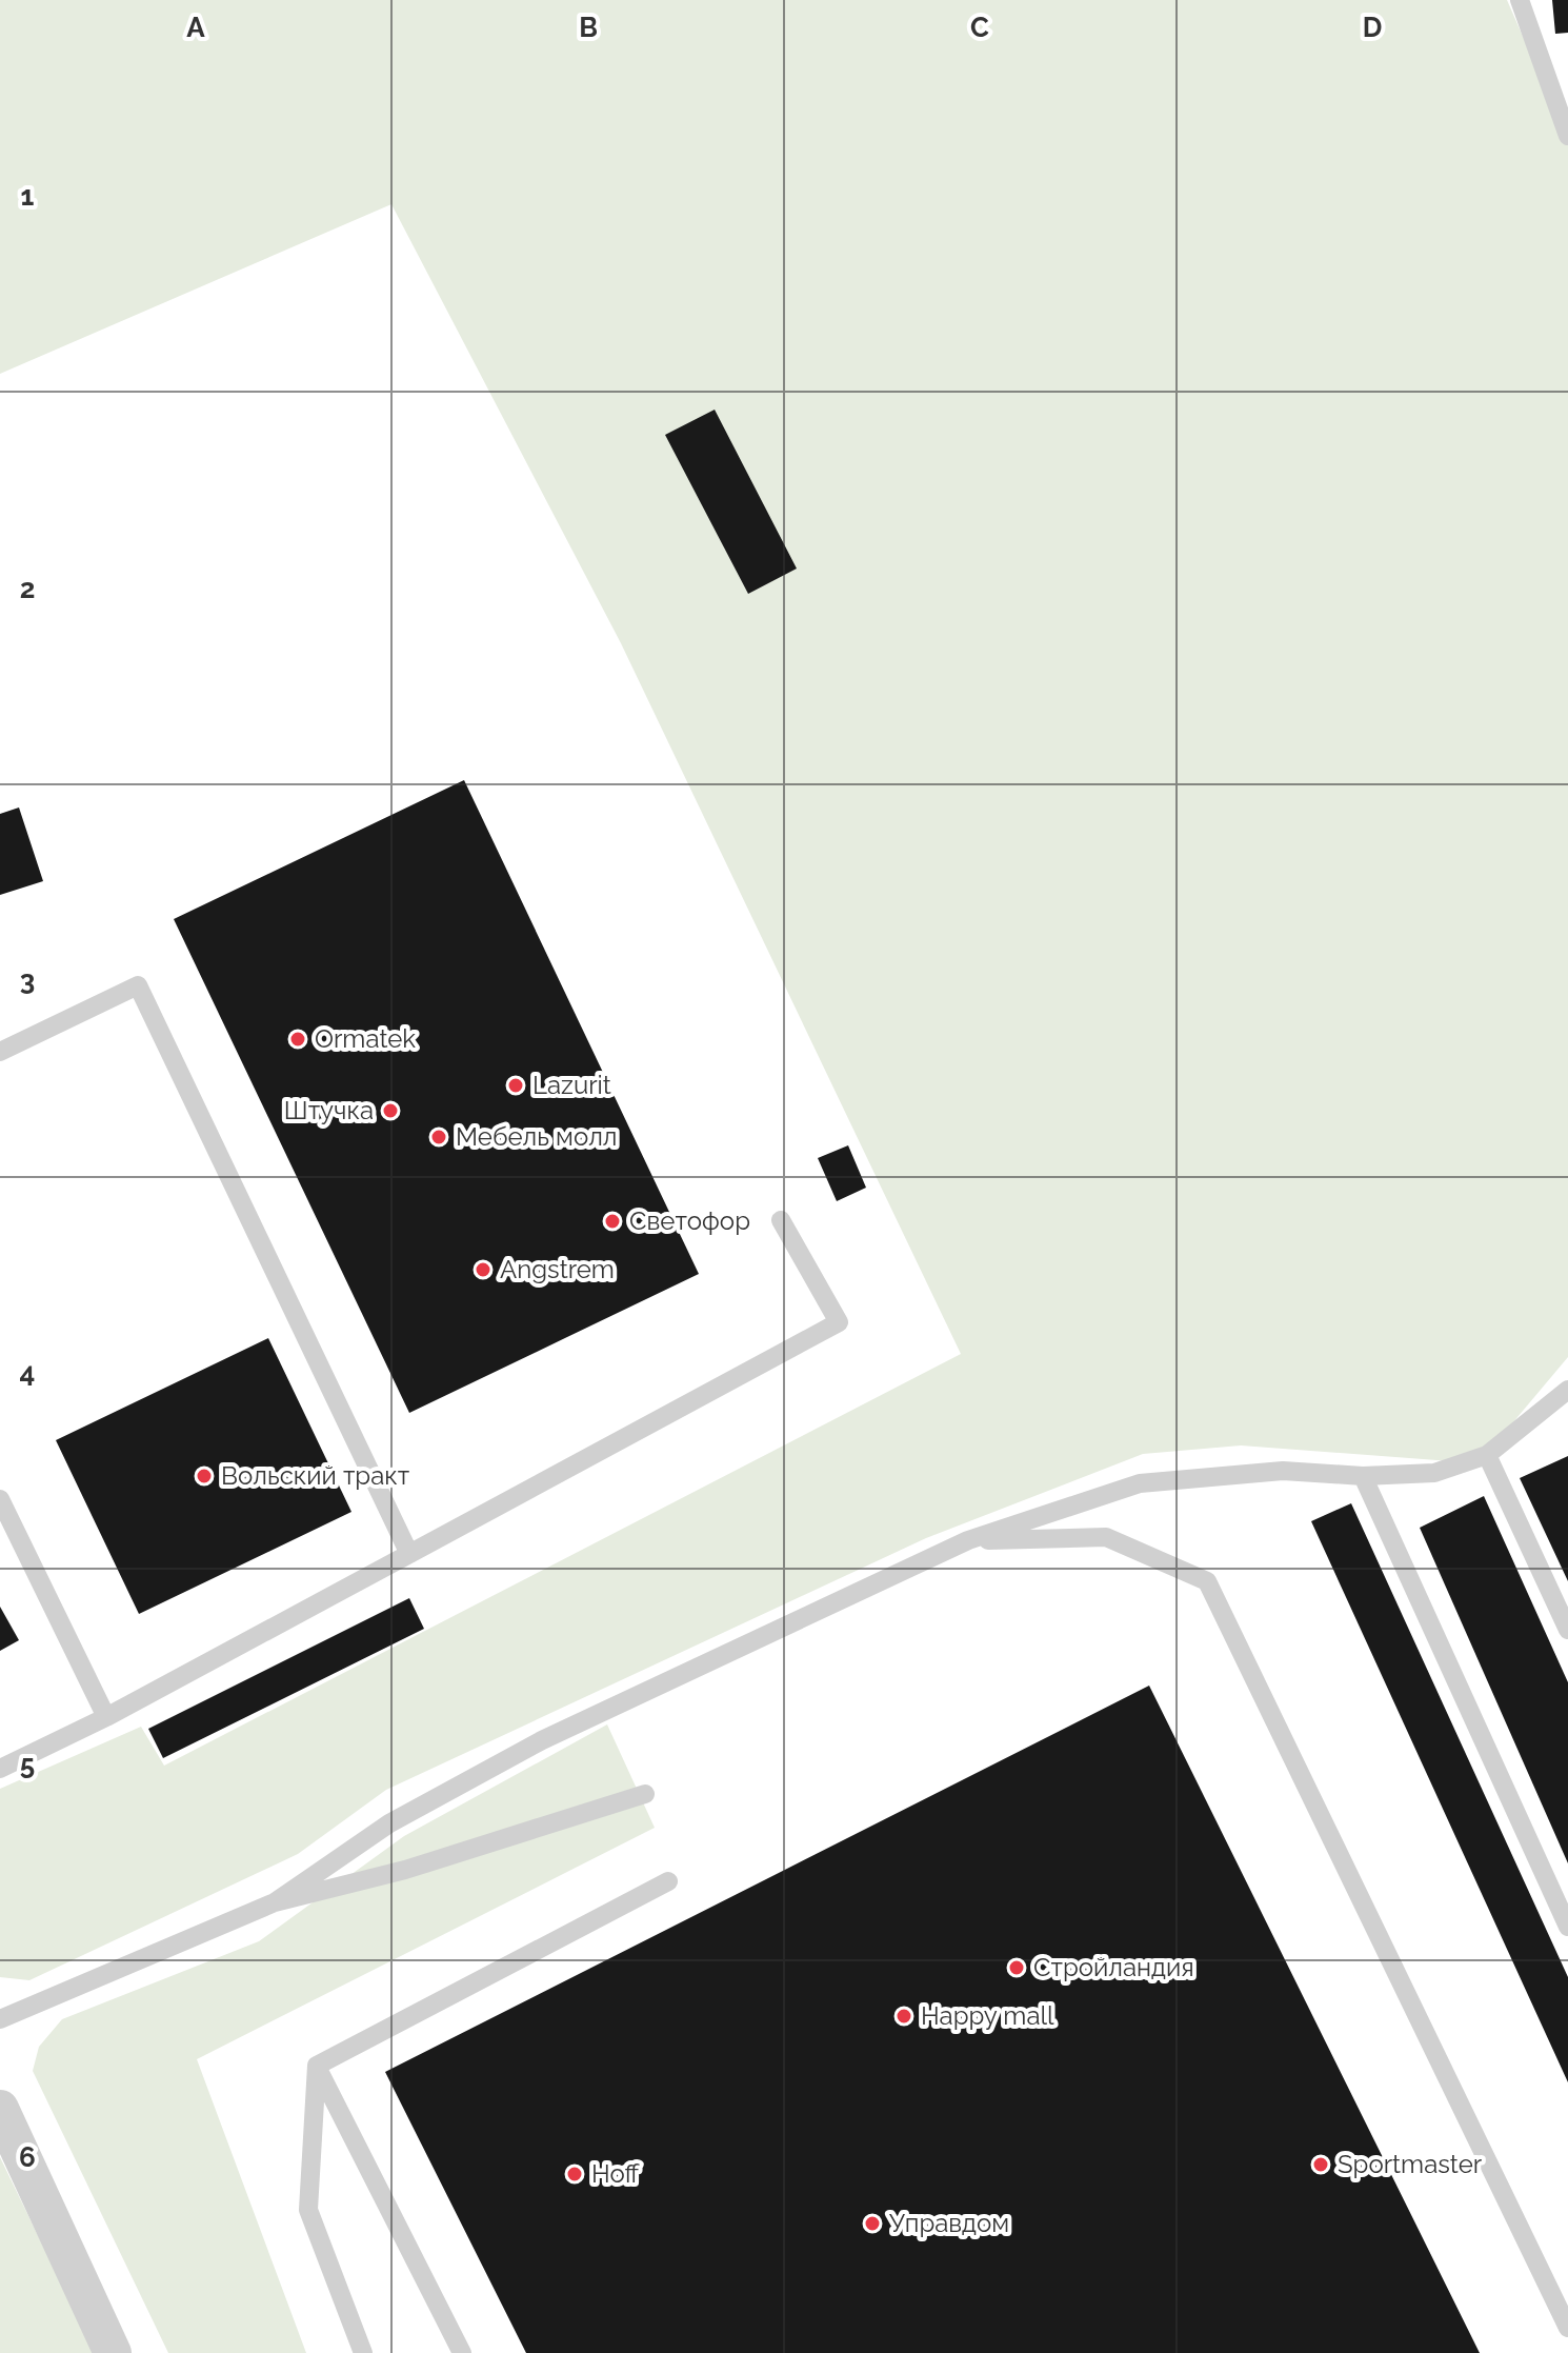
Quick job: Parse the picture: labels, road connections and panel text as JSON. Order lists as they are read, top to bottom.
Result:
{
  "places": [
    "Ormatek",
    "Lazurit",
    "Штучка",
    "Мебель молл",
    "Светофор",
    "Angstrem",
    "Вольский тракт",
    "Стройландия",
    "Happy mall",
    "Sportmaster",
    "Hoff",
    "Управдом"
  ],
  "grid": {
    "columns": [
      "A",
      "B",
      "C",
      "D"
    ],
    "rows": [
      "1",
      "2",
      "3",
      "4",
      "5",
      "6"
    ]
  }
}
